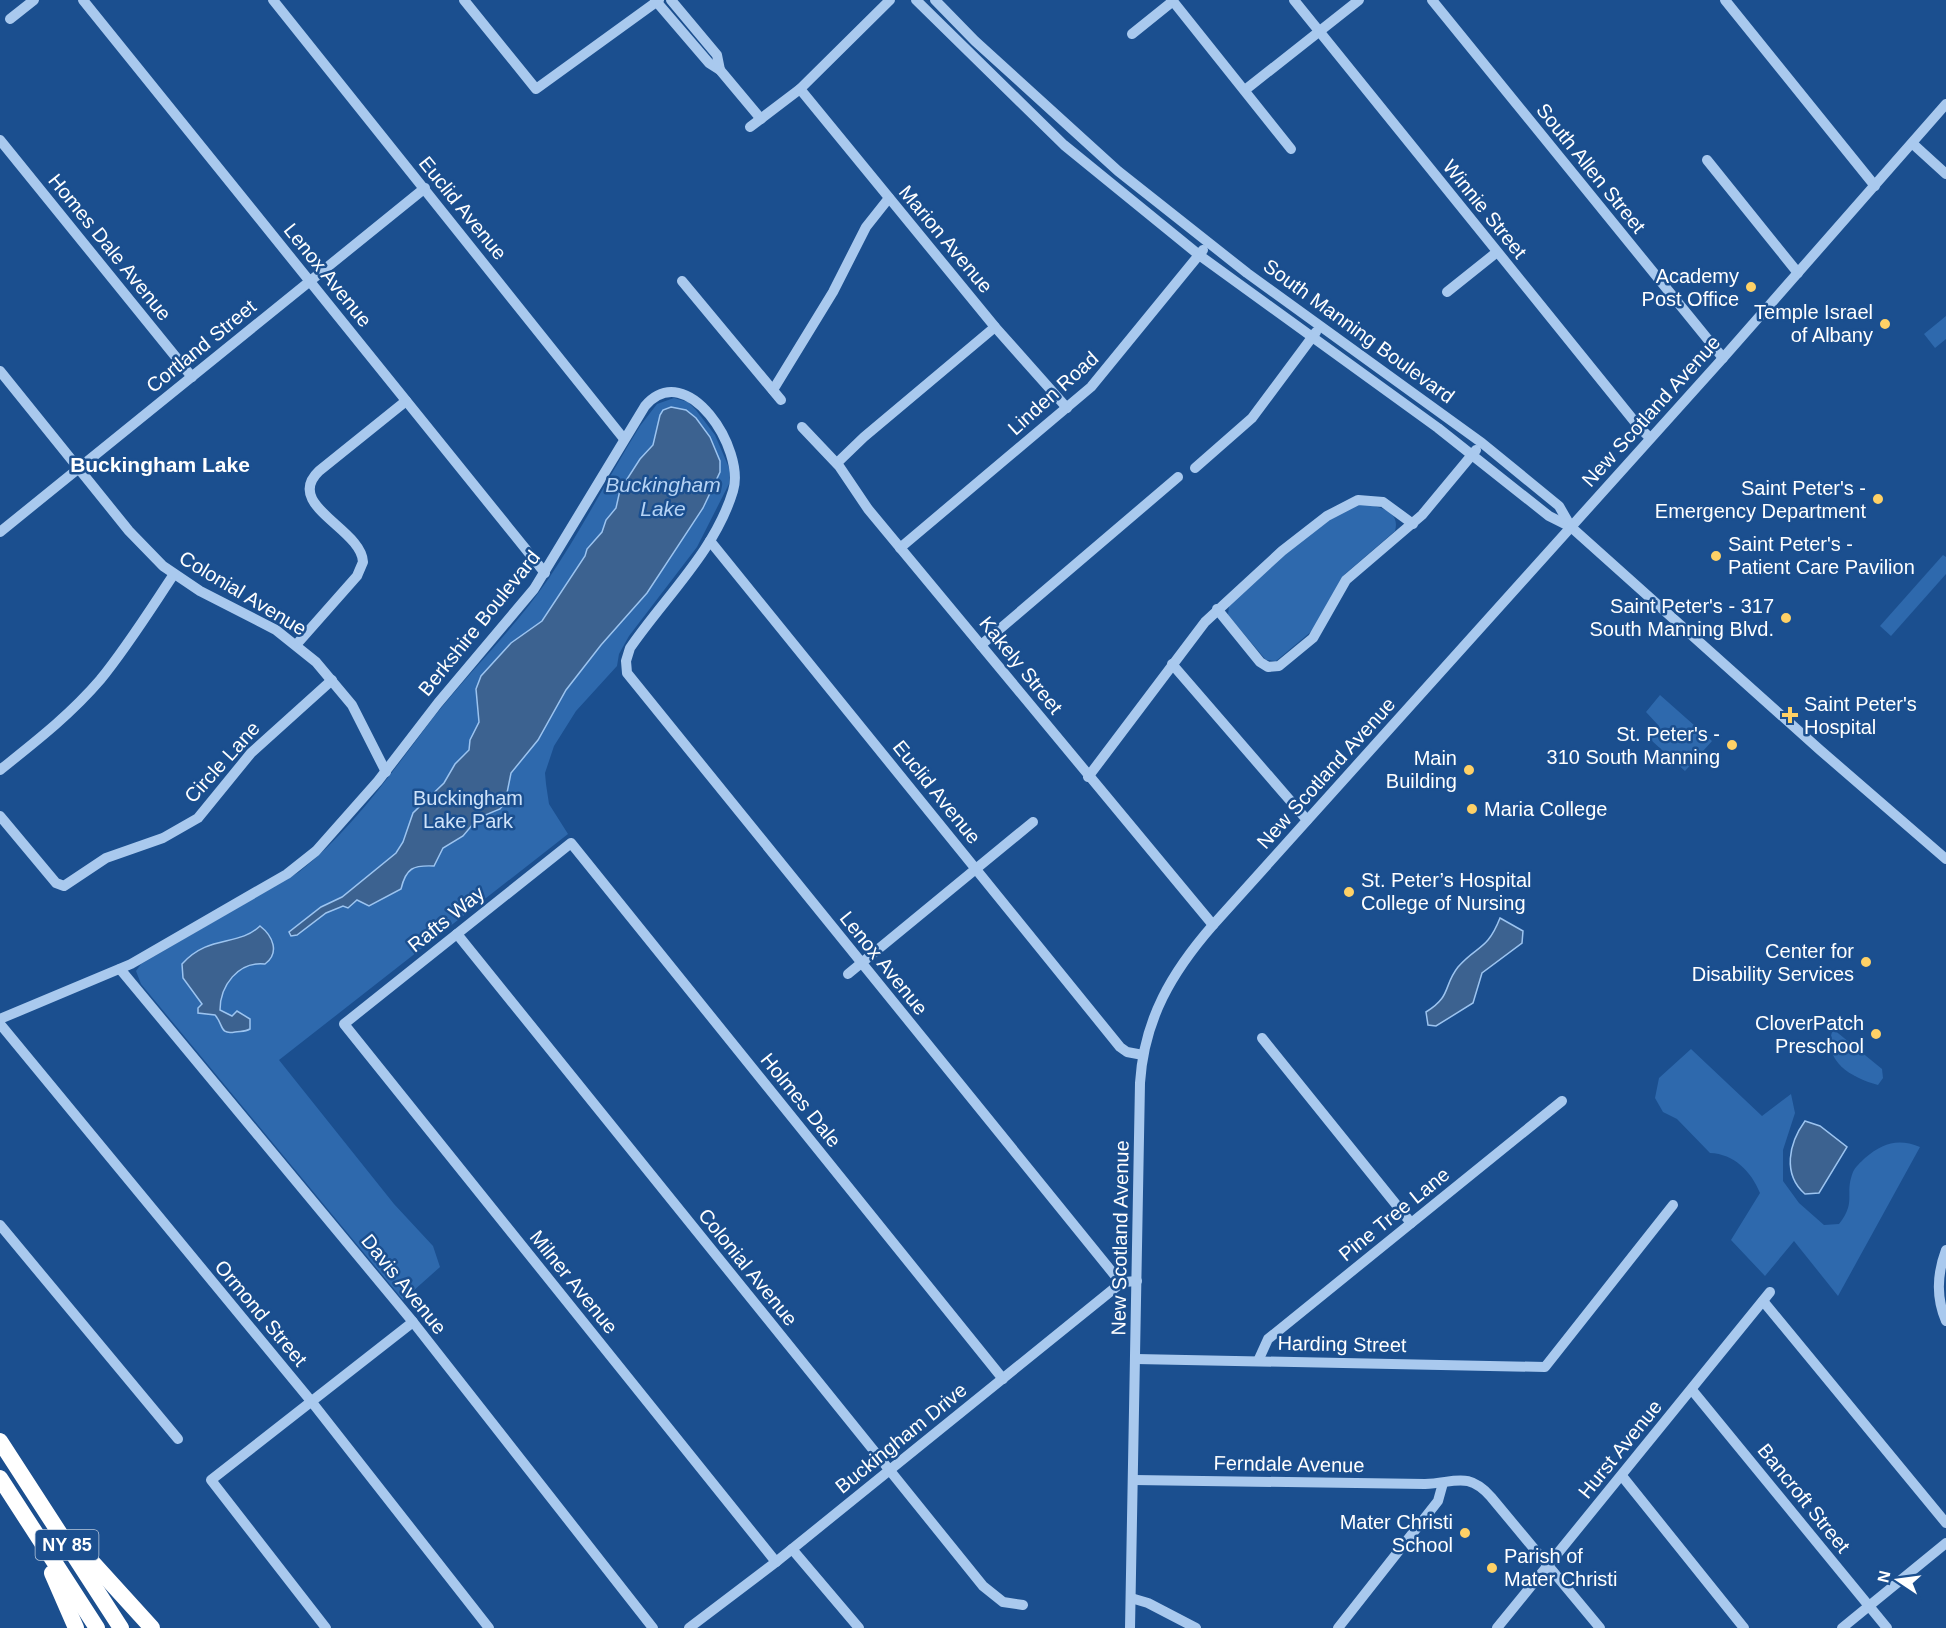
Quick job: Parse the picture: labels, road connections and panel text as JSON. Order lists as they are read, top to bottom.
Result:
{
  "streets": {
    "highway": ["NY 85"],
    "street": [
      "South Allen Street",
      "Euclid Avenue",
      "Winnie Street",
      "Marion Avenue",
      "Homes Dale Avenue",
      "Lenox Avenue",
      "South Manning Boulevard",
      "Cortland Street",
      "Linden Road",
      "New Scotland Avenue",
      "Colonial Avenue",
      "Berkshire Boulevard",
      "Kakely Street",
      "Circle Lane",
      "Rafts Way",
      "Holmes Dale",
      "Pine Tree Lane",
      "Milner Avenue",
      "Davis Avenue",
      "Ormond Street",
      "Harding Street",
      "Buckingham Drive",
      "Hurst Avenue",
      "Ferndale Avenue",
      "Bancroft Street"
    ]
  },
  "crossings": [
    ["South Allen Street", "New Scotland Avenue"],
    ["Euclid Avenue", "Cortland Street"],
    ["Euclid Avenue", "New Scotland Avenue"],
    ["Euclid Avenue", "Berkshire Boulevard"],
    ["Winnie Street", "New Scotland Avenue"],
    ["Marion Avenue", "Linden Road"],
    ["Homes Dale Avenue", "Cortland Street"],
    ["Lenox Avenue", "Cortland Street"],
    ["Lenox Avenue", "Berkshire Boulevard"],
    ["Lenox Avenue", "Buckingham Drive"],
    ["South Manning Boulevard", "Linden Road"],
    ["South Manning Boulevard", "New Scotland Avenue"],
    ["Cortland Street", "Colonial Avenue"],
    ["Linden Road", "Kakely Street"],
    ["New Scotland Avenue", "Kakely Street"],
    ["New Scotland Avenue", "Harding Street"],
    ["New Scotland Avenue", "Ferndale Avenue"],
    ["Colonial Avenue", "Berkshire Boulevard"],
    ["Colonial Avenue", "Circle Lane"],
    ["Colonial Avenue", "Rafts Way"],
    ["Colonial Avenue", "Buckingham Drive"],
    ["Berkshire Boulevard", "Davis Avenue"],
    ["Rafts Way", "Holmes Dale"],
    ["Rafts Way", "Milner Avenue"],
    ["Holmes Dale", "Buckingham Drive"],
    ["Pine Tree Lane", "Harding Street"],
    ["Milner Avenue", "Buckingham Drive"],
    ["Hurst Avenue", "Ferndale Avenue"],
    ["Hurst Avenue", "Bancroft Street"]
  ],
  "districts": ["Buckingham Lake"],
  "water": ["Buckingham Lake"],
  "parks": ["Buckingham Lake Park"],
  "places": {
    "other": [
      "Academy Post Office",
      "Temple Israel of Albany",
      "Saint Peter's - Emergency Department",
      "Saint Peter's - Patient Care Pavilion",
      "Saint Peter's - 317 South Manning Blvd.",
      "St. Peter's - 310 South Manning",
      "Main Building",
      "Maria College",
      "St. Peter’s Hospital College of Nursing",
      "Center for Disability Services",
      "CloverPatch Preschool",
      "Mater Christi School",
      "Parish of Mater Christi"
    ],
    "health": ["Saint Peter's Hospital"]
  },
  "north": "left"
}
